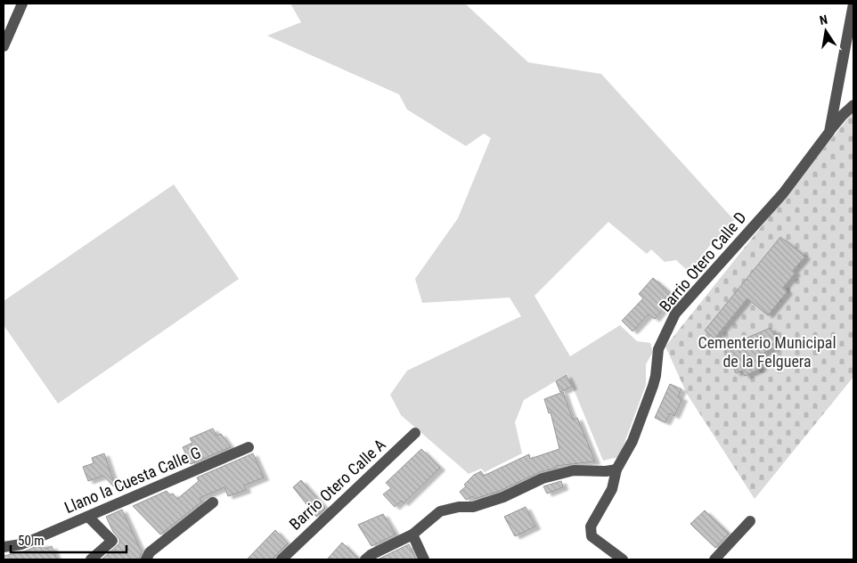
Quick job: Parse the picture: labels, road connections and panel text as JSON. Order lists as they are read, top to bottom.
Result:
{
  "streets": {
    "street": ["Barrio Otero Calle D", "Llano la Cuesta Calle G", "Barrio Otero Calle A"]
  },
  "parks": ["Cementerio Municipal de la Felguera"],
  "scale_bar": "50 m",
  "north": "top"
}
